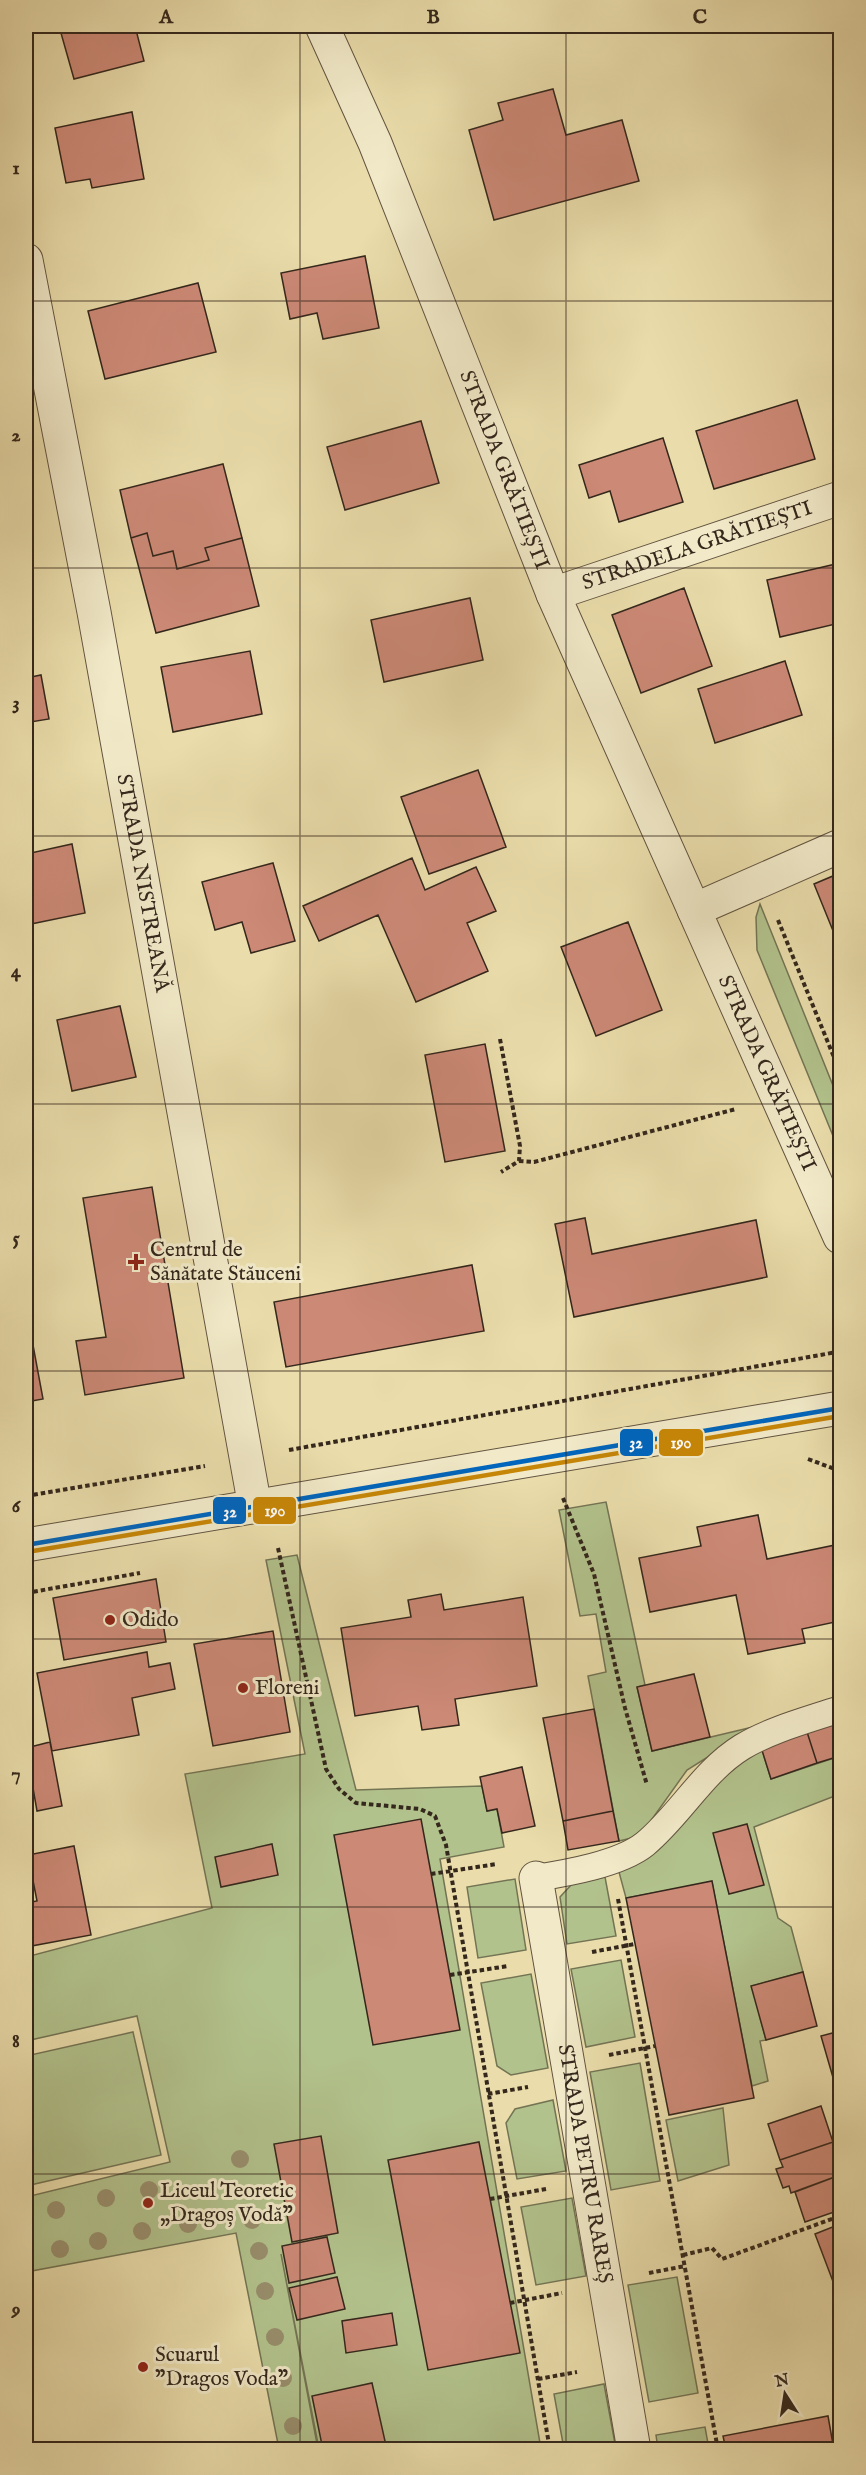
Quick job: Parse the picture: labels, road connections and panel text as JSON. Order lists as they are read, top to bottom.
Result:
{
  "streets": {
    "street": [
      "STRADA GRĂTIEȘTI",
      "STRADELA GRĂTIEȘTI",
      "STRADA NISTREANĂ",
      "STRADA PETRU RAREȘ"
    ]
  },
  "crossings": [
    ["STRADA GRĂTIEȘTI", "STRADELA GRĂTIEȘTI"]
  ],
  "places": {
    "health": ["Centrul de Sănătate Stăuceni"],
    "other": [
      "Odido",
      "Floreni",
      "Liceul Teoretic „Dragoș Vodă”",
      "Scuarul \"Dragos Voda\""
    ]
  },
  "lines": ["transit line 32", "transit line 190"],
  "north": "top",
  "grid": {
    "columns": ["A", "B", "C"],
    "rows": [
      "1",
      "2",
      "3",
      "4",
      "5",
      "6",
      "7",
      "8",
      "9"
    ]
  }
}
